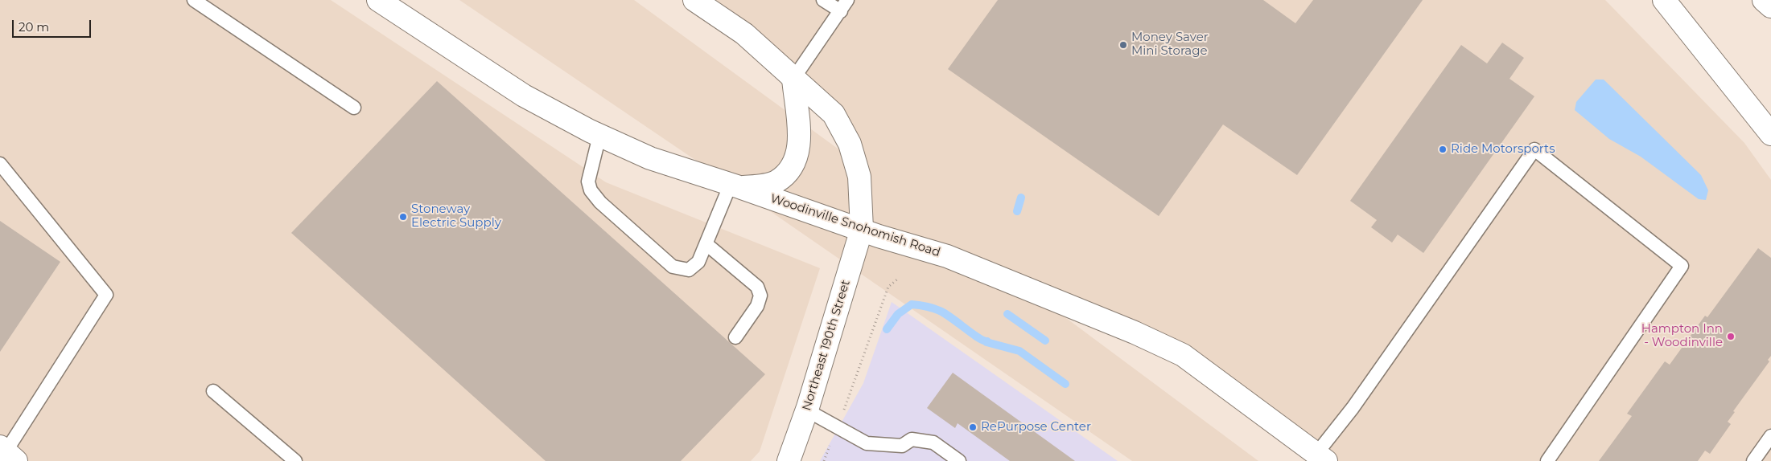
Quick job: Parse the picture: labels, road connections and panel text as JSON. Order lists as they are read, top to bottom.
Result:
{
  "streets": {
    "main road": ["Woodinville Snohomish Road", "Northeast 190th Street"]
  },
  "crossings": [
    ["Woodinville Snohomish Road", "Northeast 190th Street"]
  ],
  "places": [
    "Money Saver Mini Storage",
    "Ride Motorsports",
    "Stoneway Electric Supply",
    "Hampton Inn - Woodinville",
    "RePurpose Center"
  ],
  "scale_bar": "20 m"
}
